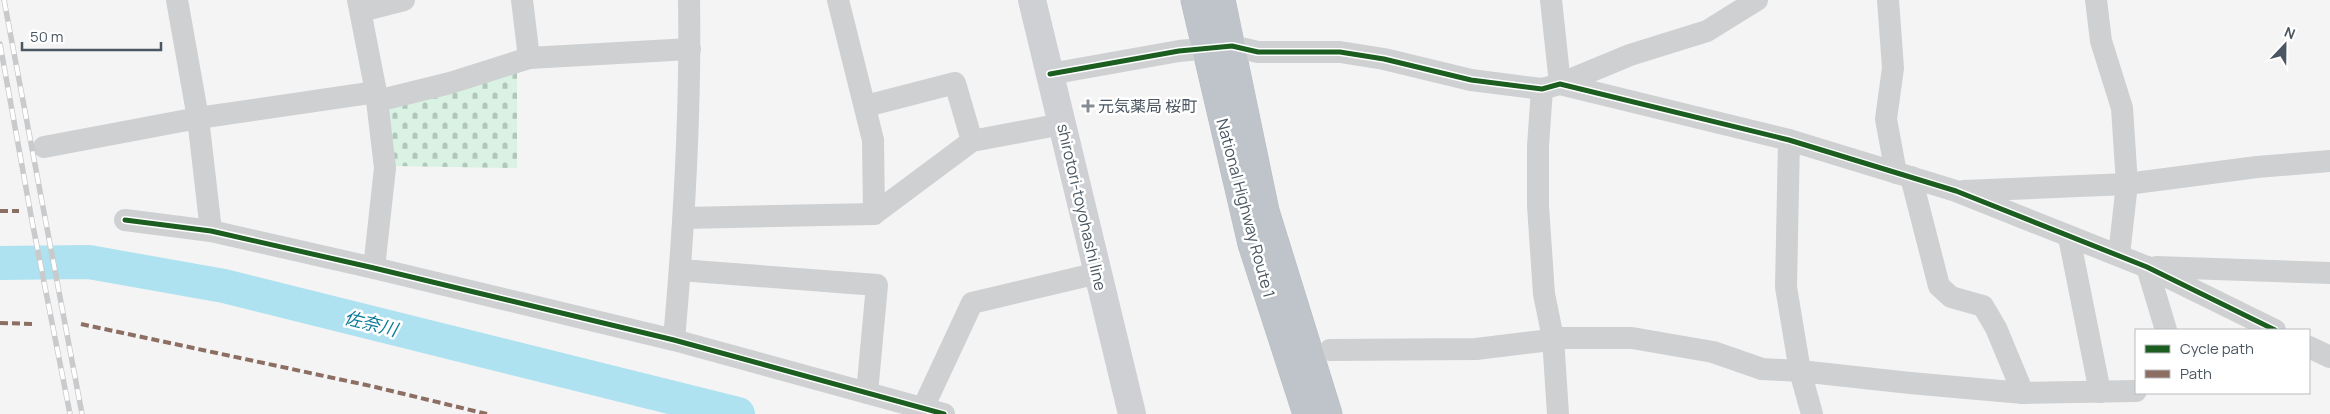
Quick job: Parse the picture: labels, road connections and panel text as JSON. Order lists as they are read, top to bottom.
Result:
{
  "streets": {
    "highway": ["National Highway Route 1"],
    "main road": ["shirotori-toyohashi line"]
  },
  "water": ["佐奈川"],
  "places": {
    "health": ["元気薬局 桜町"]
  },
  "legend": ["Cycle path", "Path"],
  "scale_bar": "50 m",
  "north": "top"
}
